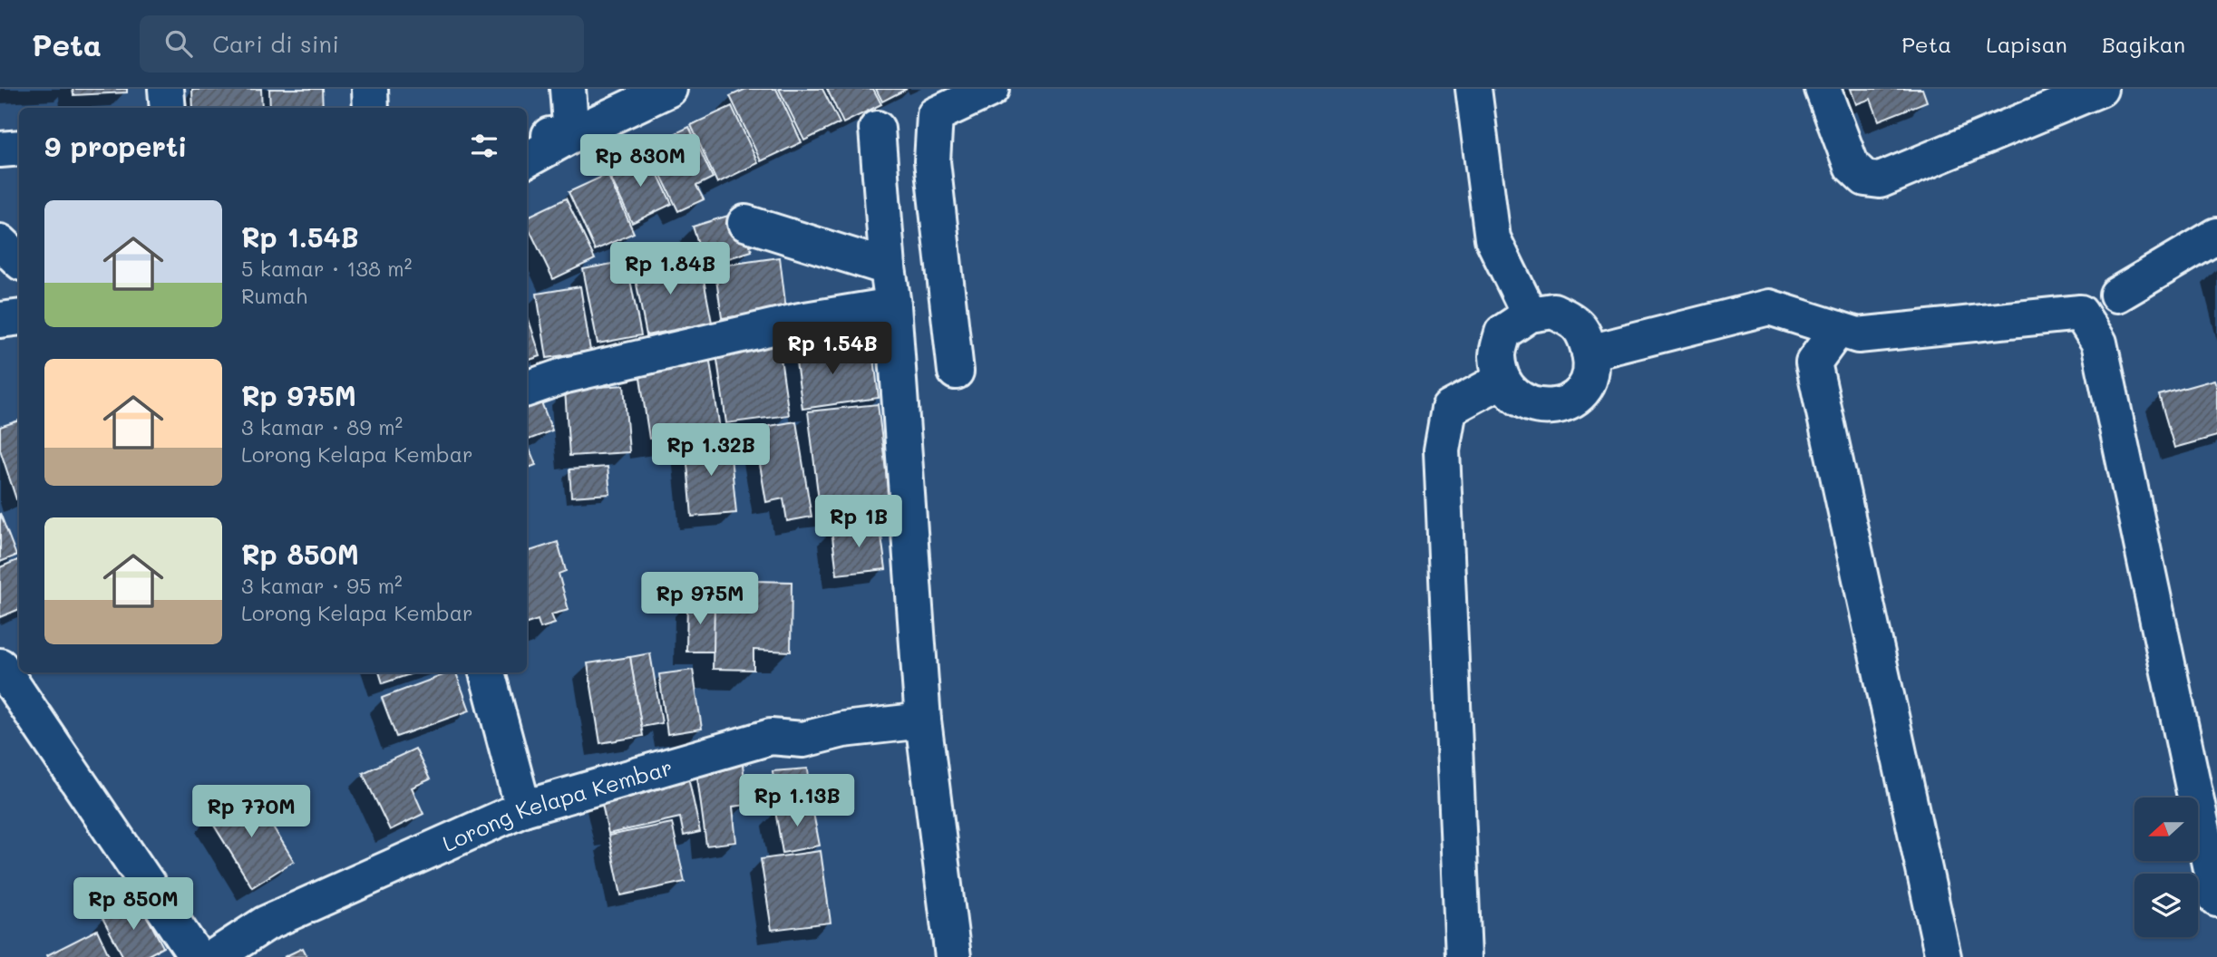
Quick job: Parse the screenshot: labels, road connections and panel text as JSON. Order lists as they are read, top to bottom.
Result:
{
  "streets": {
    "street": ["Lorong Kelapa Kembar"]
  },
  "north": "left",
  "page": {
    "header": "Peta",
    "search": "Cari di sini",
    "nav": ["Peta", "Lapisan", "Bagikan"],
    "heading": "9 properti",
    "price": [
      "Rp 830M",
      "Rp 1.84B",
      "Rp 1.54B",
      "Rp 1.32B",
      "Rp 1B",
      "Rp 975M",
      "Rp 1.13B",
      "Rp 770M",
      "Rp 850M"
    ],
    "list": [
      {
        "name": "Rp 1.54B",
        "note": "5 kamar · 138 m² · Rumah"
      },
      {
        "name": "Rp 975M",
        "note": "3 kamar · 89 m² · Lorong Kelapa Kembar"
      },
      {
        "name": "Rp 850M",
        "note": "3 kamar · 95 m² · Lorong Kelapa Kembar"
      }
    ]
  }
}
